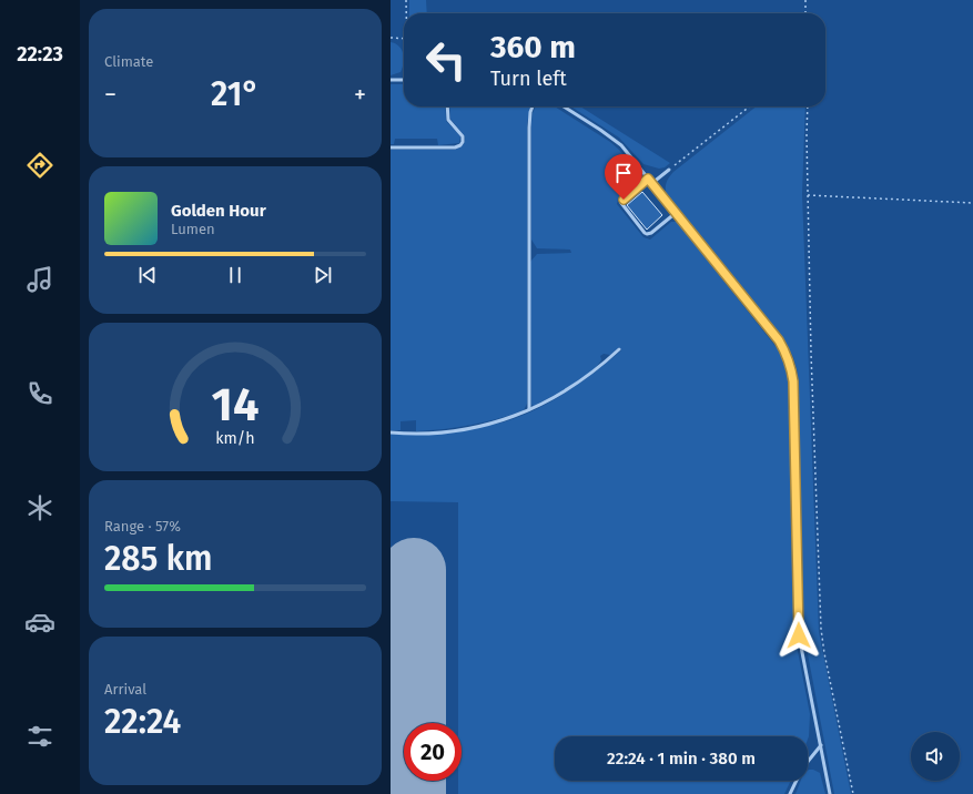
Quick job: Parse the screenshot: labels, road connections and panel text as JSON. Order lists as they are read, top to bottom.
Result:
{
  "page": {
    "tabs": "22:23",
    "tile": [
      "Climate",
      ["Range · 57%", "285 km"],
      ["Arrival", "22:24"]
    ],
    "turn": ["360 m", "Turn left"],
    "heat": ["−", "21°", "+"],
    "song": ["Golden Hour", "Lumen"],
    "limit": "20",
    "trip": "22:24 · 1 min · 380 m",
    "gauge": ["14", "km/h"]
  }
}
